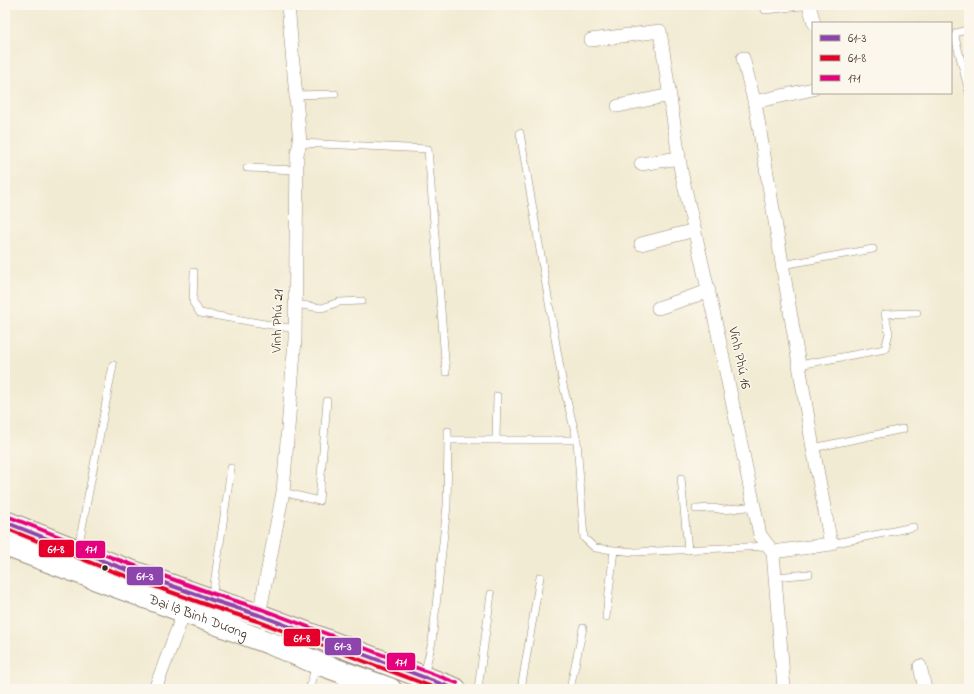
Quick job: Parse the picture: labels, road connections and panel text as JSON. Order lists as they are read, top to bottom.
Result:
{
  "streets": {
    "highway": ["Đại lộ Bình Dương"],
    "street": ["Vĩnh Phú 21", "Vĩnh Phú 16"]
  },
  "crossings": [
    ["Vĩnh Phú 21", "Đại lộ Bình Dương"]
  ],
  "lines": ["transit line 171", "transit line 61-3", "transit line 61-8"],
  "legend": ["61-3", "61-8", "171"]
}
